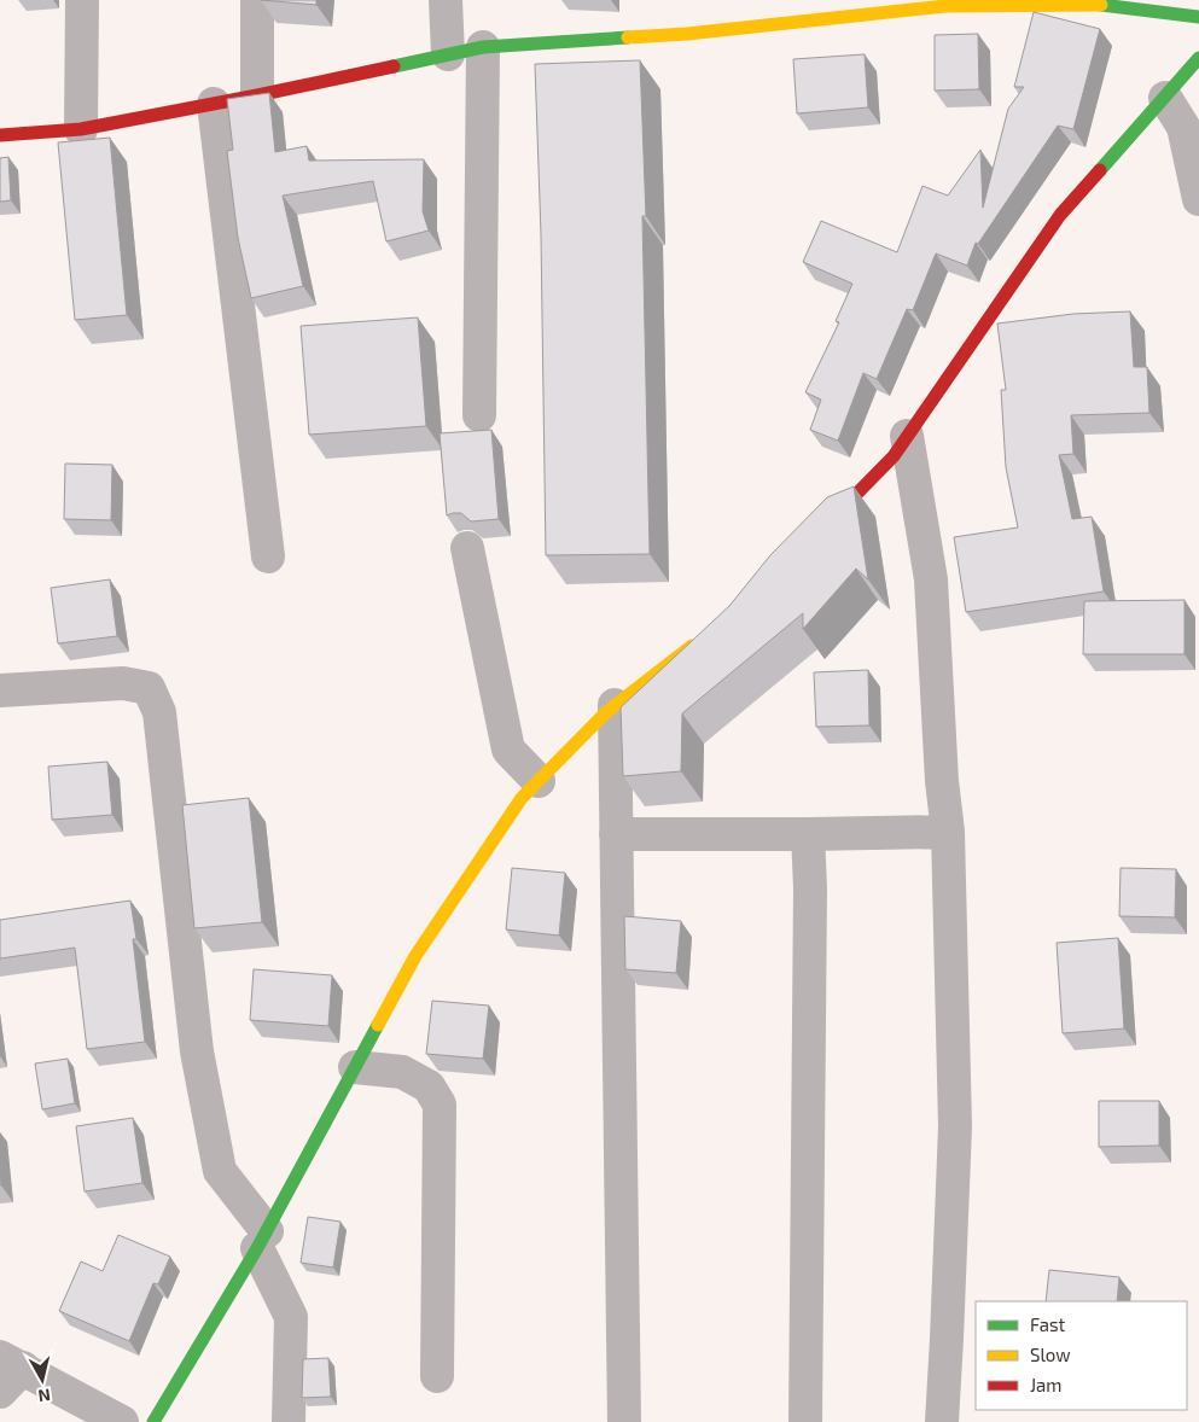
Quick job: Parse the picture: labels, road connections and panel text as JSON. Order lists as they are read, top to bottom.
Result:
{
  "legend": ["Fast", "Slow", "Jam"],
  "north": "bottom"
}
